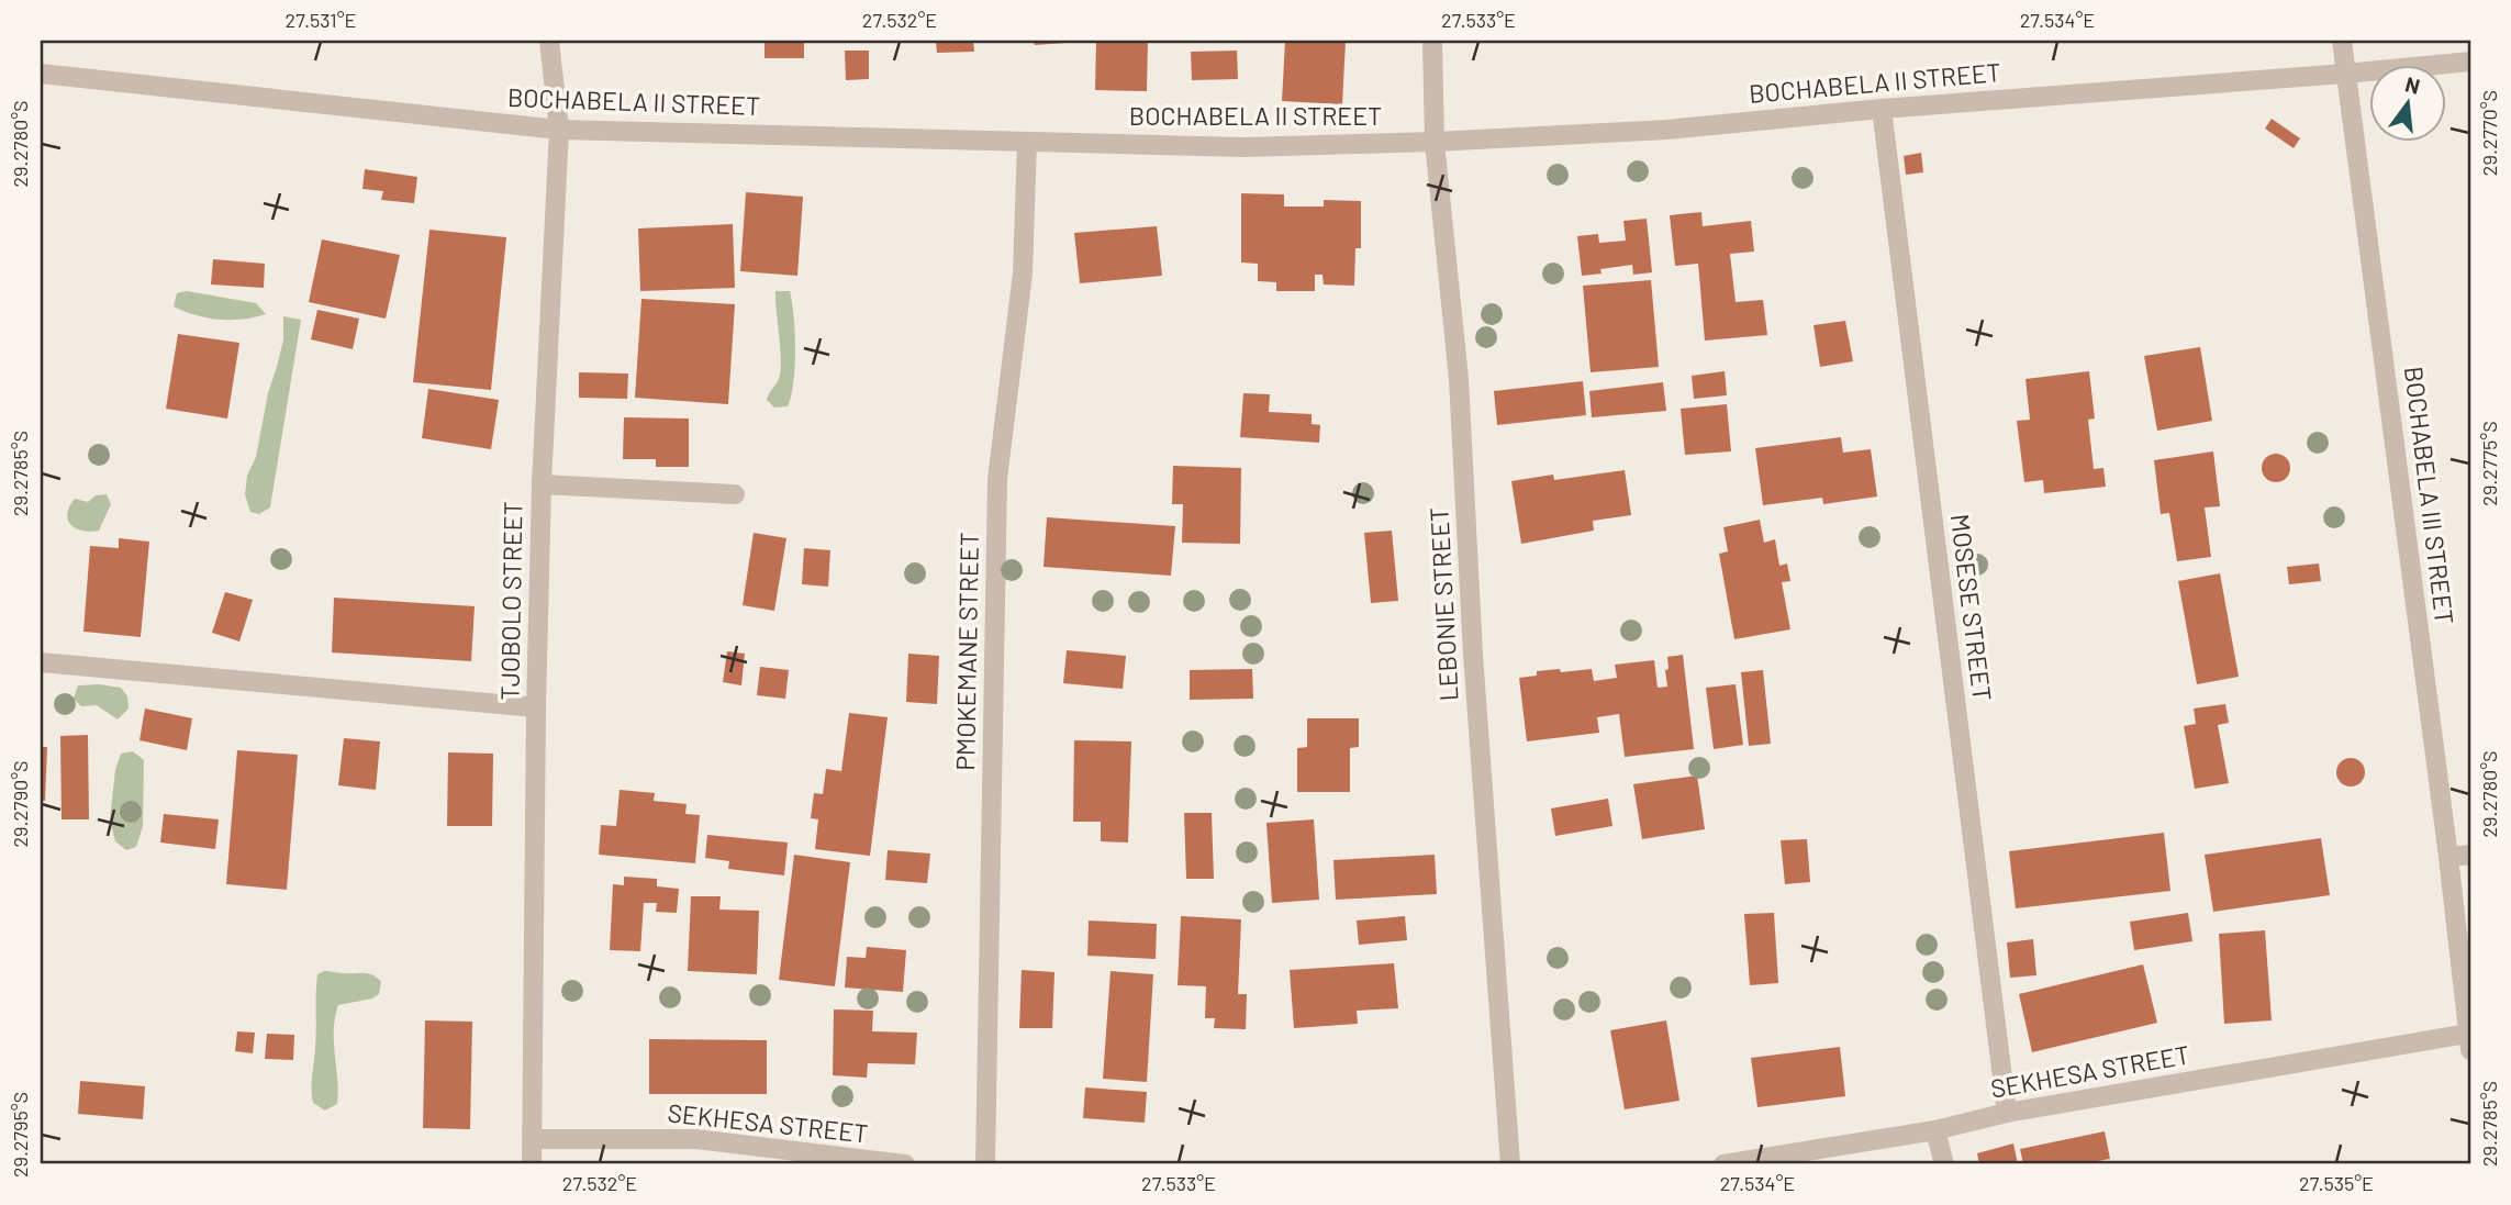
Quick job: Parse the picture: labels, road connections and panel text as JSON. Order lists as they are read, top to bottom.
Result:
{
  "streets": {
    "street": [
      "BOCHABELA II STREET",
      "BOCHABELA III STREET",
      "TJOBOLO STREET",
      "LEBONIE STREET",
      "MOSESE STREET",
      "PMOKEMANE STREET",
      "SEKHESA STREET"
    ]
  },
  "crossings": [
    ["BOCHABELA II STREET", "BOCHABELA III STREET"],
    ["BOCHABELA II STREET", "TJOBOLO STREET"],
    ["BOCHABELA II STREET", "LEBONIE STREET"],
    ["BOCHABELA II STREET", "MOSESE STREET"],
    ["BOCHABELA II STREET", "PMOKEMANE STREET"],
    ["BOCHABELA III STREET", "SEKHESA STREET"],
    ["TJOBOLO STREET", "SEKHESA STREET"],
    ["MOSESE STREET", "SEKHESA STREET"]
  ],
  "north": "top",
  "coordinates": [
    "27.531°E",
    "27.532°E",
    "27.533°E",
    "27.534°E",
    "29.2770°S",
    "29.2780°S",
    "29.2775°S",
    "29.2785°S",
    "29.2790°S",
    "29.2795°S",
    "27.535°E"
  ]
}
